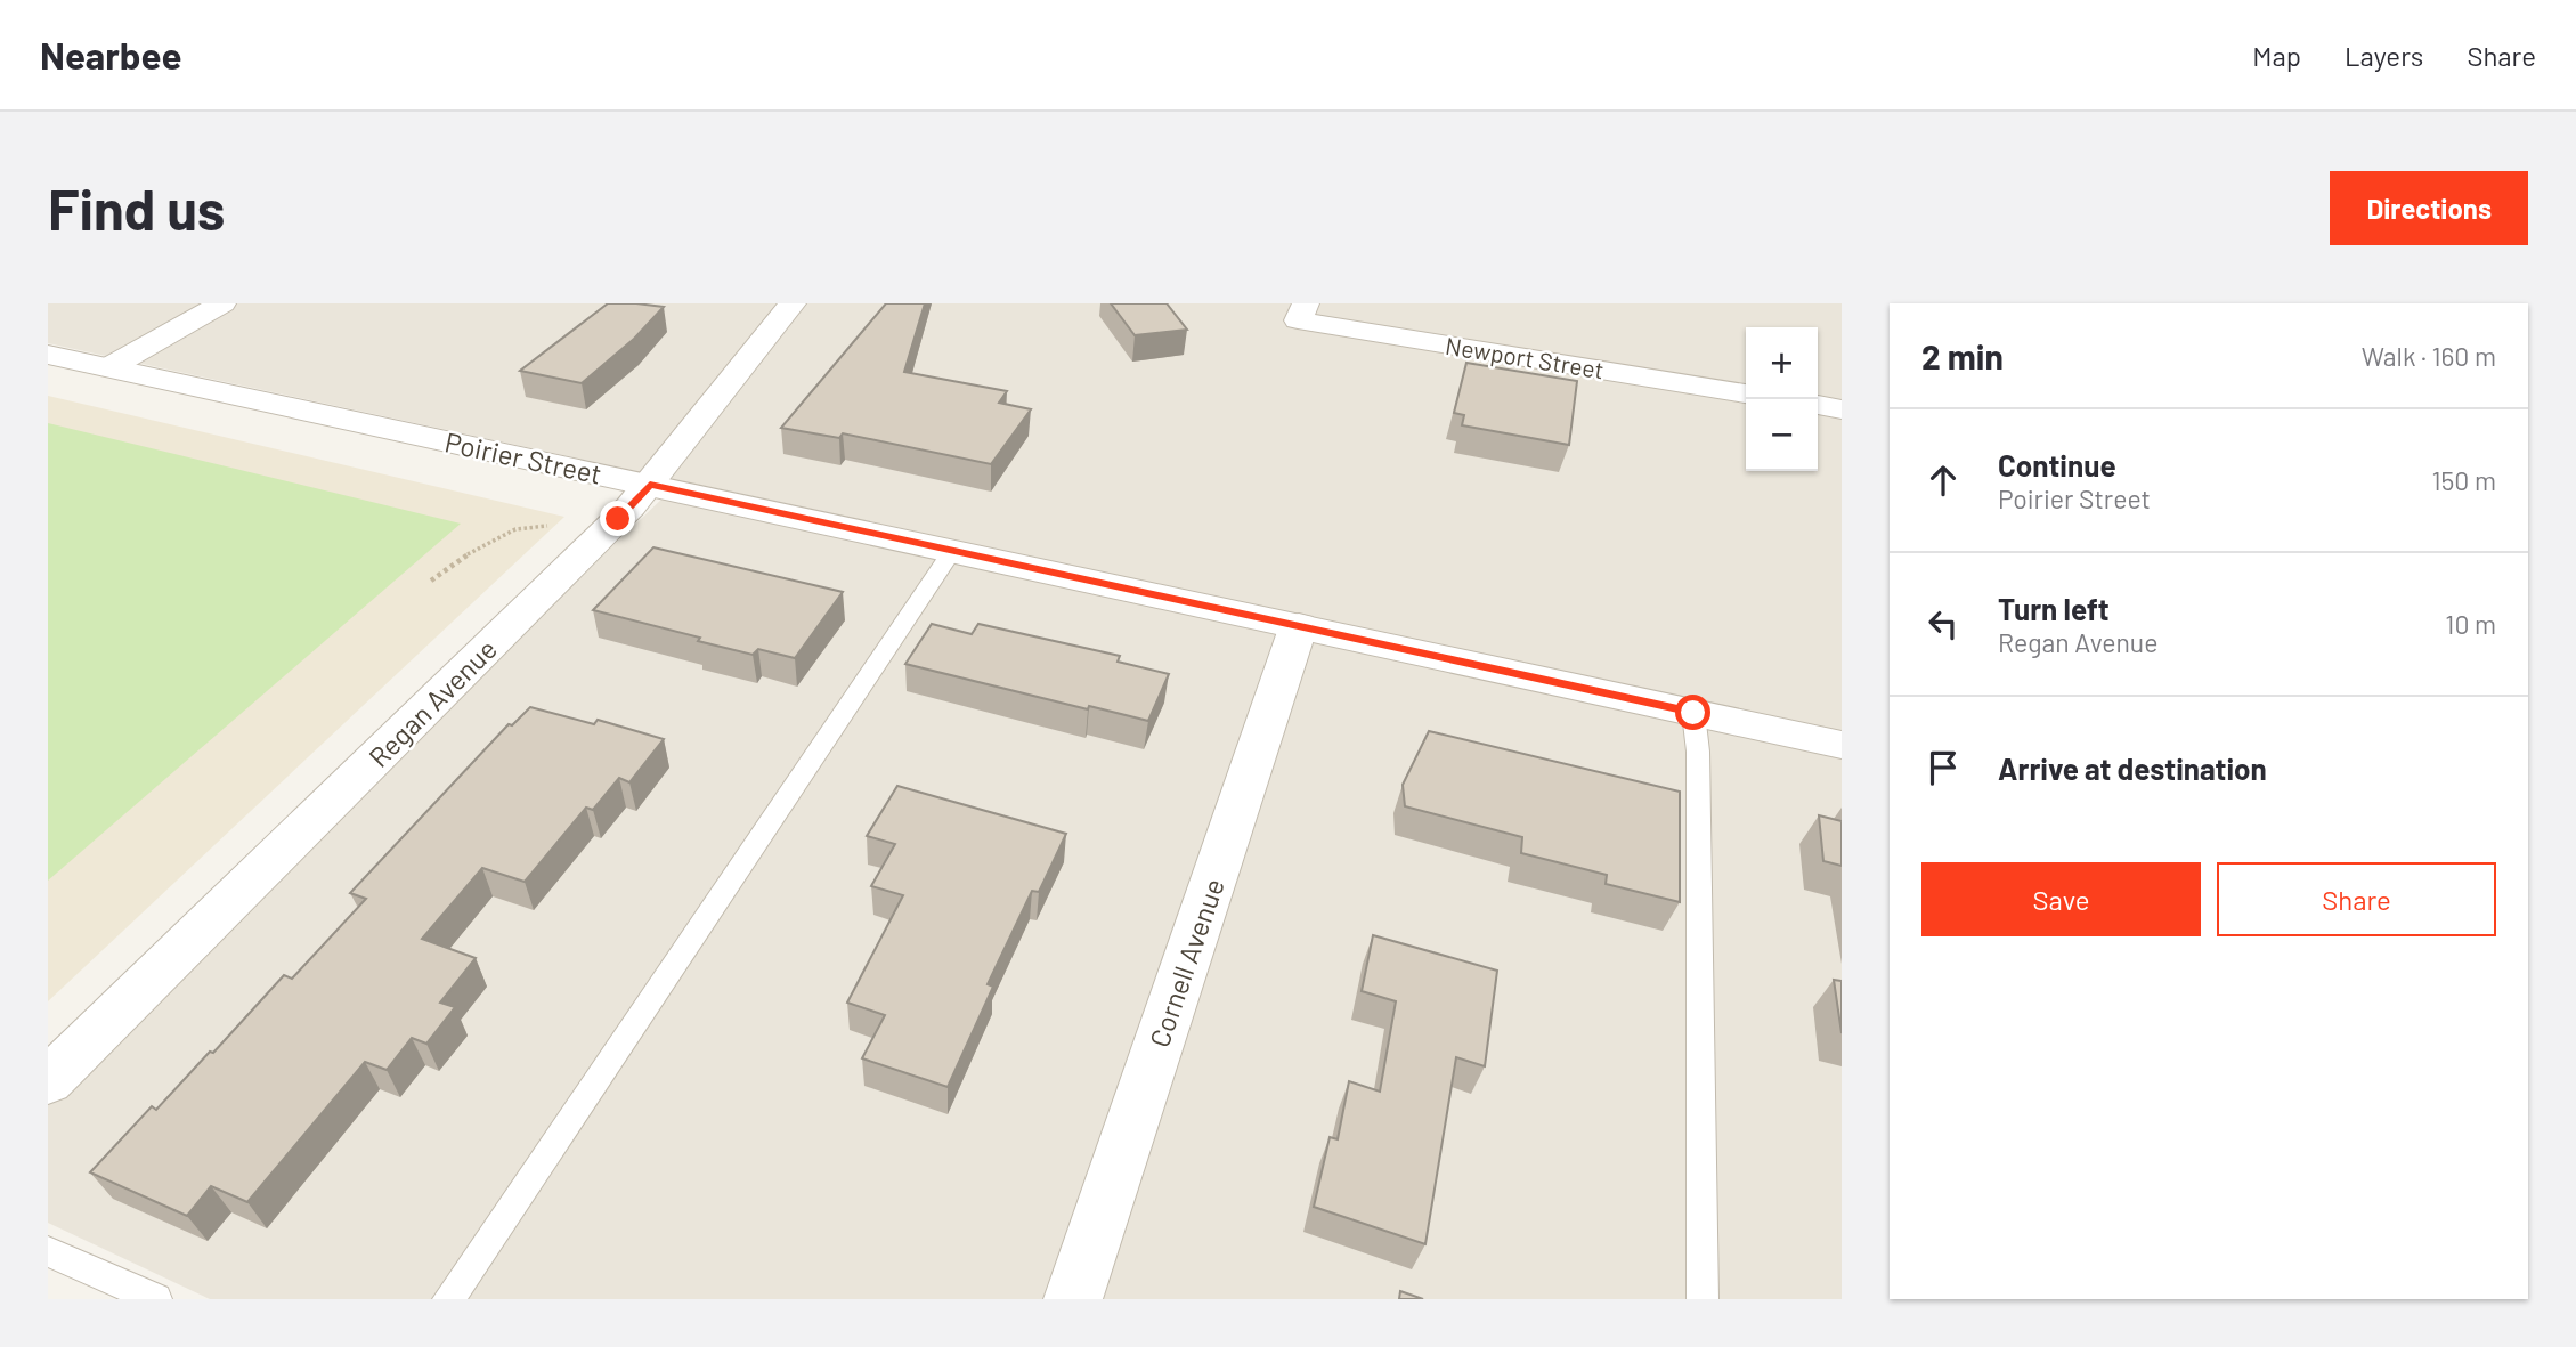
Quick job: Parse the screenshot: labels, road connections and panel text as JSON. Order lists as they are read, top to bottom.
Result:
{
  "streets": {
    "street": [
      "Newport Street",
      "Poirier Street",
      "Regan Avenue",
      "Cornell Avenue"
    ]
  },
  "crossings": [
    ["Poirier Street", "Regan Avenue"],
    ["Poirier Street", "Cornell Avenue"]
  ],
  "page": {
    "header": "Nearbee",
    "nav": ["Map", "Layers", "Share"],
    "buttons": [
      "Directions",
      ["Save", "Share"]
    ],
    "title": "Find us",
    "heading": ["2 min", "Walk · 160 m"],
    "map_buttons": ["+", "−"],
    "list": [
      ["Continue", "Poirier Street", "150 m"],
      ["Turn left", "Regan Avenue", "10 m"],
      "Arrive at destination"
    ]
  }
}
